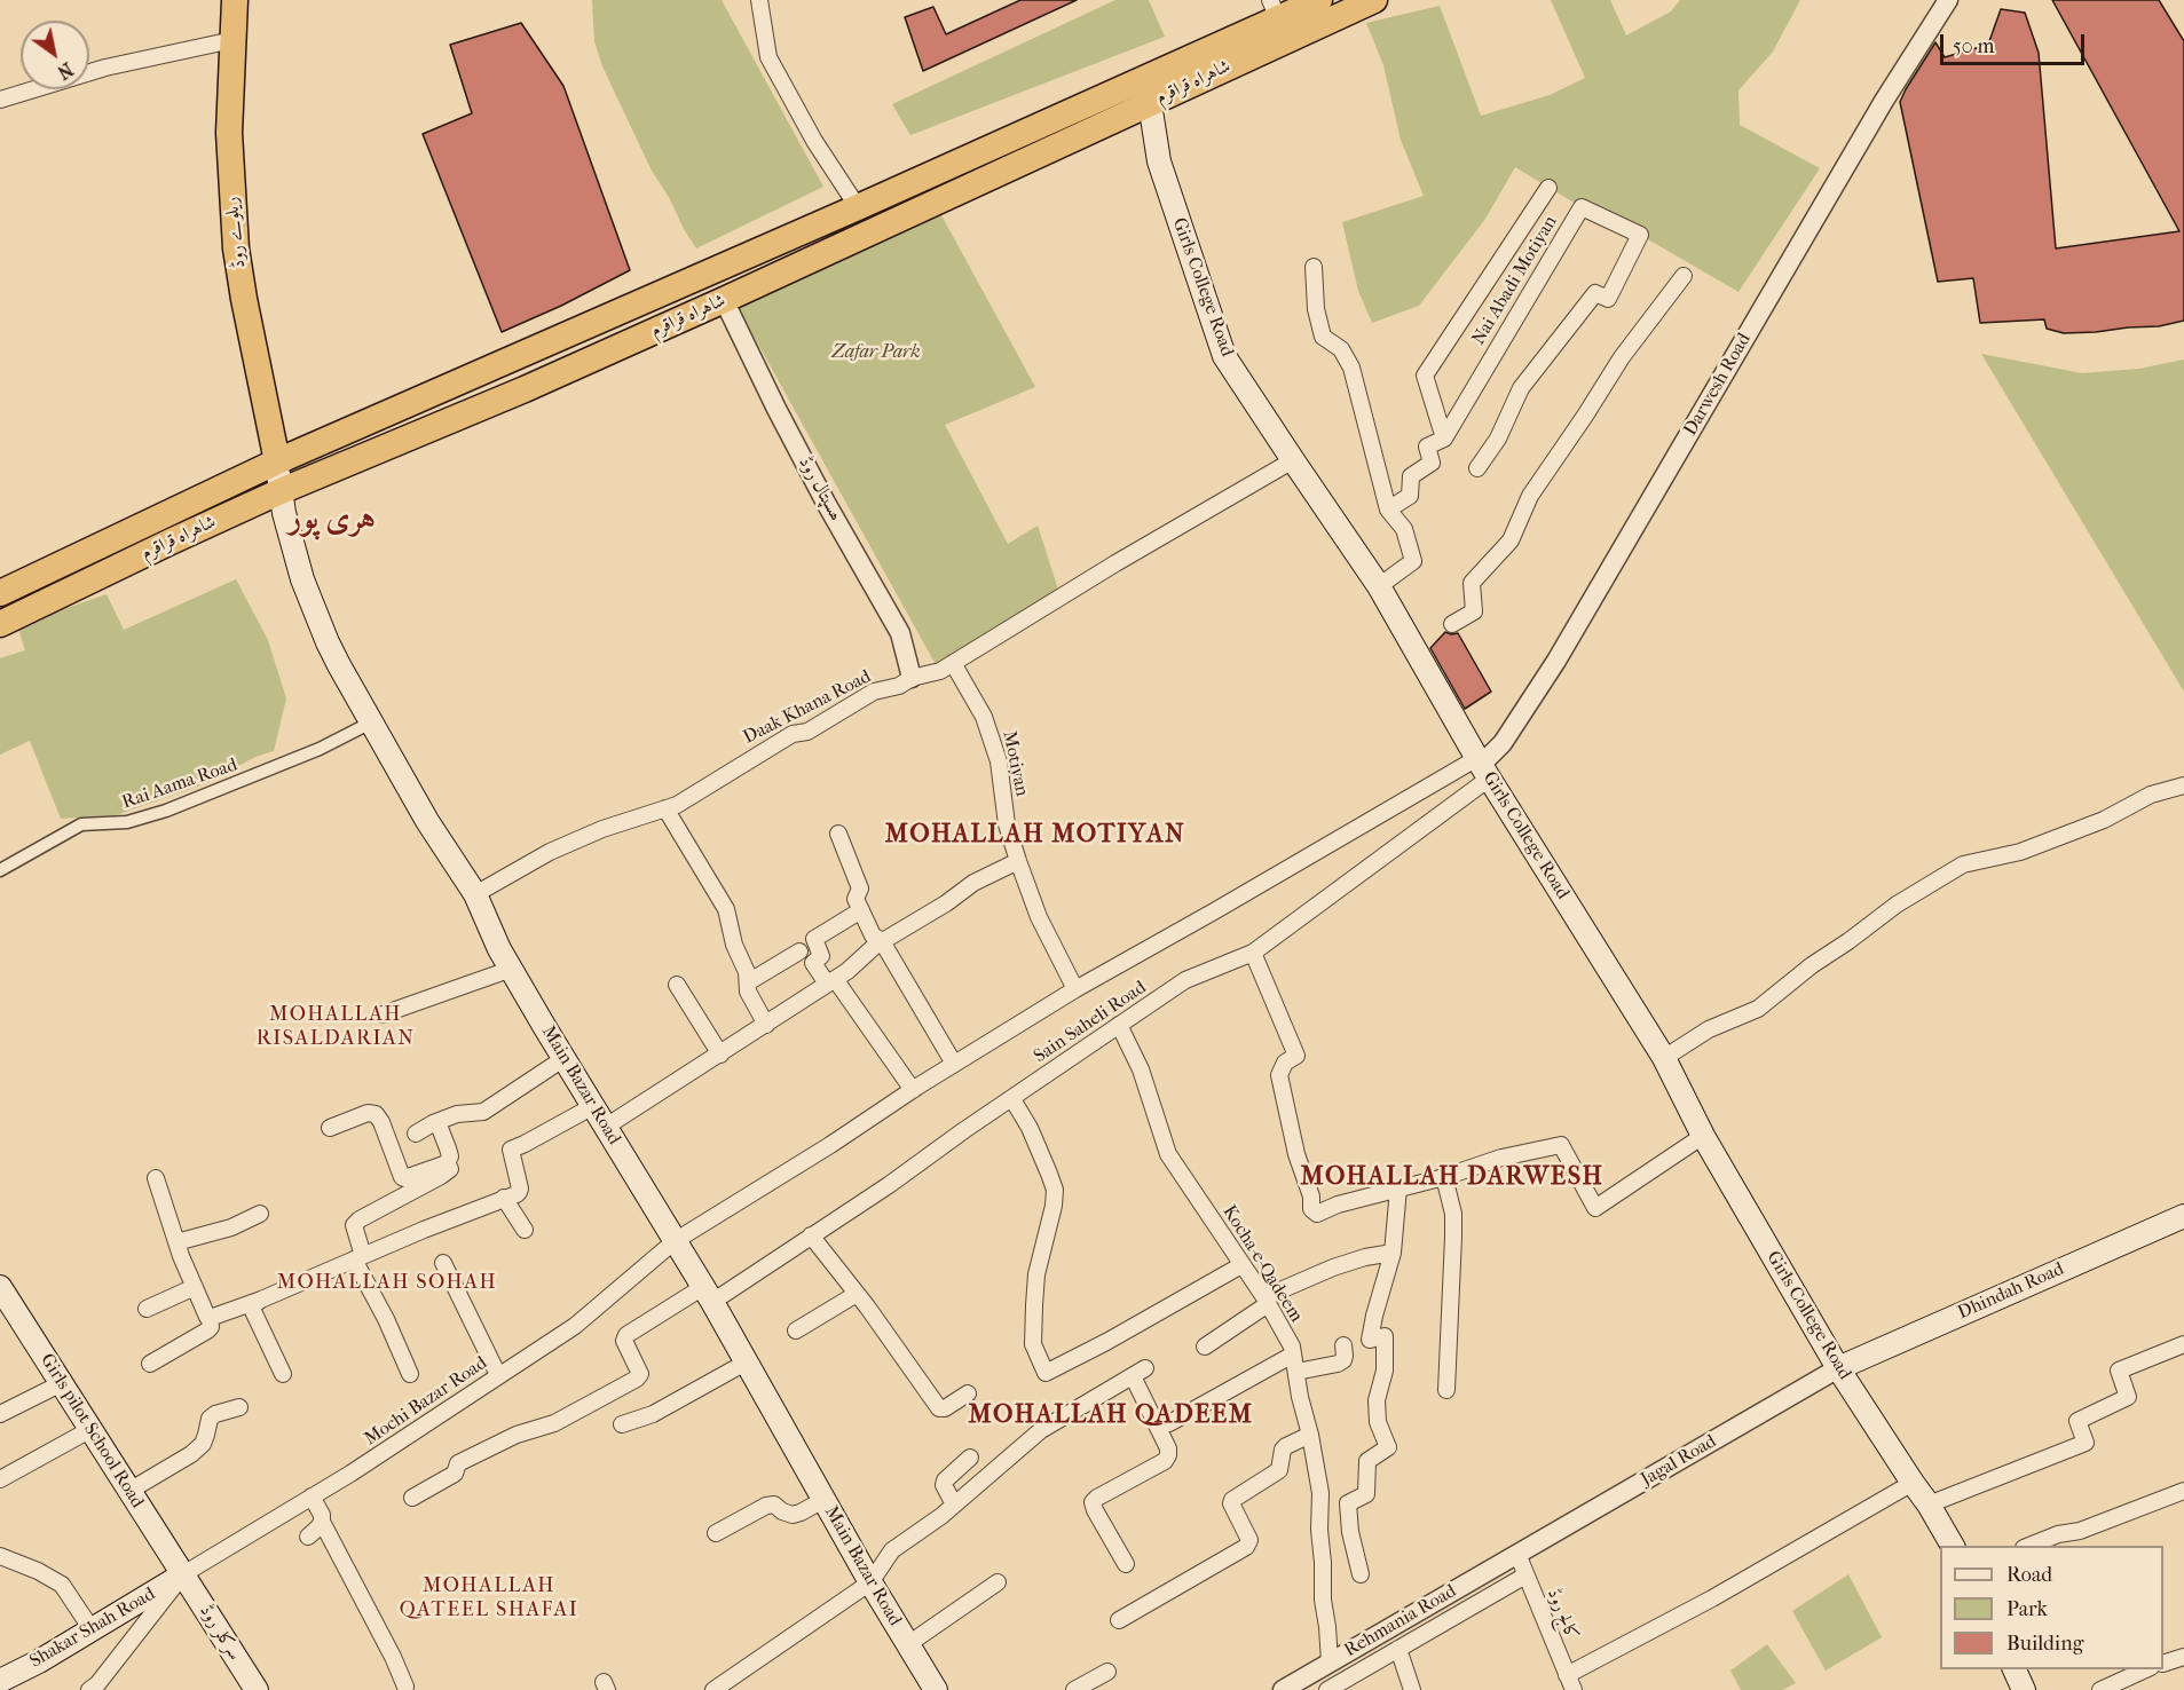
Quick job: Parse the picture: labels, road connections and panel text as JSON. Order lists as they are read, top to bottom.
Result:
{
  "streets": {
    "highway": ["شاہراہ قراقرم", "ریلوے روڈ"],
    "main road": [
      "Girls College Road",
      "Main Bazar Road",
      "Dhindah Road",
      "Girls pilot School Road",
      "Shakar Shah Road",
      "سرکلر روڈ"
    ],
    "street": [
      "Nai Abadi Motiyan",
      "Darwesh Road",
      "ھسپتال روڈ",
      "Daak Khana Road",
      "Motiyan",
      "Rai Aama Road",
      "Sain Saheli Road",
      "Kocha-e-Qadeem",
      "Mochi Bazar Road",
      "Jagal Road",
      "کالج روڈ",
      "Rehmania Road"
    ]
  },
  "crossings": [
    ["شاہراہ قراقرم", "ریلوے روڈ"],
    ["شاہراہ قراقرم", "Girls College Road"],
    ["شاہراہ قراقرم", "ھسپتال روڈ"],
    ["شاہراہ قراقرم", "Main Bazar Road"],
    ["ریلوے روڈ", "Main Bazar Road"],
    ["Girls College Road", "Darwesh Road"],
    ["Girls College Road", "Daak Khana Road"],
    ["Girls College Road", "Sain Saheli Road"],
    ["Girls College Road", "Dhindah Road"],
    ["Girls College Road", "Jagal Road"],
    ["Darwesh Road", "Sain Saheli Road"],
    ["ھسپتال روڈ", "Daak Khana Road"],
    ["Daak Khana Road", "Motiyan"],
    ["Daak Khana Road", "Main Bazar Road"],
    ["Motiyan", "Sain Saheli Road"],
    ["Rai Aama Road", "Main Bazar Road"],
    ["Sain Saheli Road", "Main Bazar Road"],
    ["Sain Saheli Road", "Kocha-e-Qadeem"],
    ["Sain Saheli Road", "Mochi Bazar Road"],
    ["Main Bazar Road", "Mochi Bazar Road"],
    ["Kocha-e-Qadeem", "Rehmania Road"],
    ["Dhindah Road", "Jagal Road"],
    ["Mochi Bazar Road", "Girls pilot School Road"],
    ["Mochi Bazar Road", "Shakar Shah Road"],
    ["Mochi Bazar Road", "سرکلر روڈ"],
    ["Girls pilot School Road", "Shakar Shah Road"],
    ["Girls pilot School Road", "سرکلر روڈ"],
    ["Jagal Road", "کالج روڈ"],
    ["Jagal Road", "Rehmania Road"],
    ["کالج روڈ", "Rehmania Road"],
    ["Shakar Shah Road", "سرکلر روڈ"]
  ],
  "districts": [
    "ہری پور",
    "MOHALLAH MOTIYAN",
    "MOHALLAH RISALDARIAN",
    "MOHALLAH DARWESH",
    "MOHALLAH SOHAH",
    "MOHALLAH QADEEM",
    "MOHALLAH QATEEL SHAFAI"
  ],
  "parks": ["Zafar Park"],
  "legend": ["Road", "Park", "Building"],
  "scale_bar": "50 m",
  "north": "bottom right"
}
